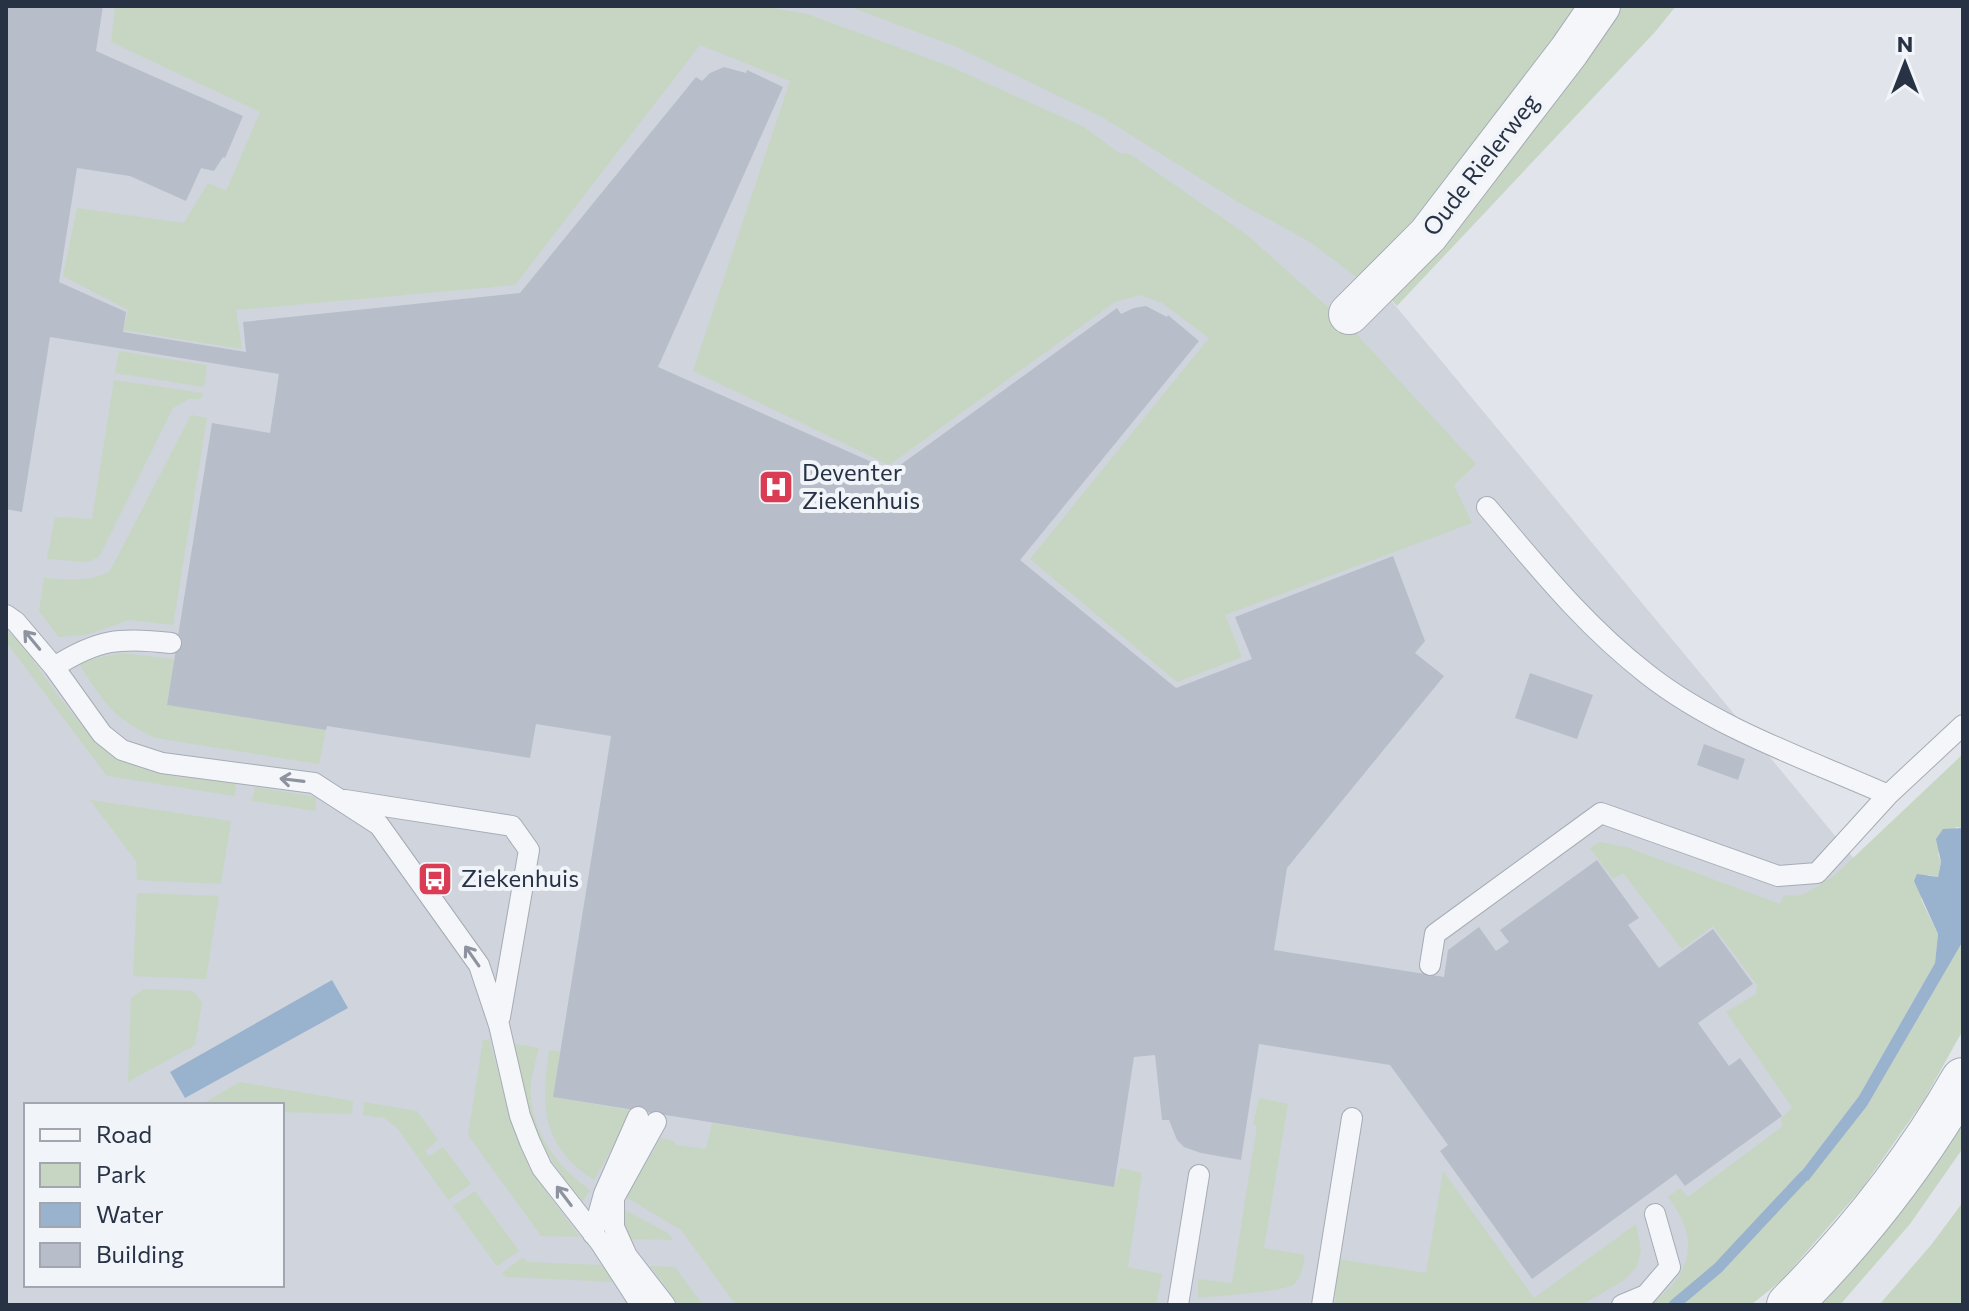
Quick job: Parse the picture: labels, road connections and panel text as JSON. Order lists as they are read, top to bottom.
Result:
{
  "streets": {
    "street": ["Oude Rielerweg"]
  },
  "places": {
    "hospital": ["Deventer Ziekenhuis"],
    "bus stop": ["Ziekenhuis"]
  },
  "legend": [
    "Road",
    "Park",
    "Water",
    "Building"
  ],
  "north": "top"
}
